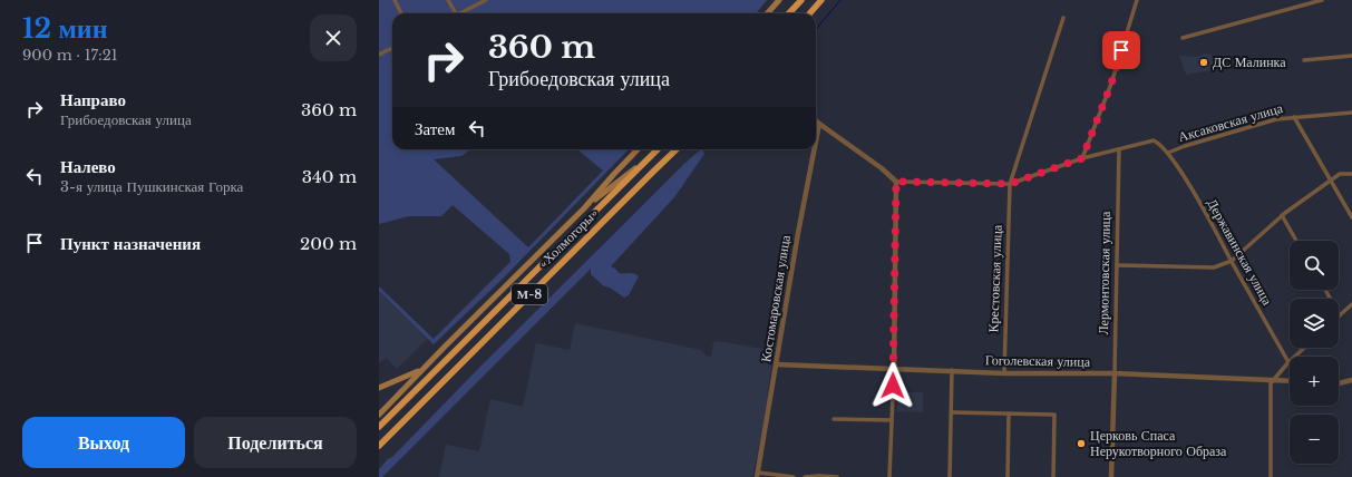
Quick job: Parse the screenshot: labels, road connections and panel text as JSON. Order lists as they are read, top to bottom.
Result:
{
  "streets": {
    "highway": ["«Холмогоры»", "М-8"],
    "street": [
      "Аксаковская улица",
      "Державинская улица",
      "Лермонтовская улица",
      "Крестовская улица",
      "Костомаровская улица",
      "Гоголевская улица"
    ]
  },
  "crossings": [
    ["Аксаковская улица", "Державинская улица"],
    ["Лермонтовская улица", "Гоголевская улица"],
    ["Крестовская улица", "Гоголевская улица"],
    ["Костомаровская улица", "Гоголевская улица"]
  ],
  "places": ["ДС Малинка", "Церковь Спаса Нерукотворного Образа"],
  "page": {
    "heading": ["12 мин", "900 m · 17:21"],
    "turn": ["360 m", "Грибоедовская улица"],
    "list": [
      {
        "name": "Направо",
        "note": "Грибоедовская улица",
        "value": "360 m"
      },
      {
        "name": "Налево",
        "note": "3-я улица Пушкинская Горка",
        "value": "340 m"
      },
      {
        "name": "Пункт назначения",
        "value": "200 m"
      }
    ],
    "then": "Затем",
    "map_buttons": ["+", "−"],
    "buttons": ["Выход", "Поделиться"]
  }
}
